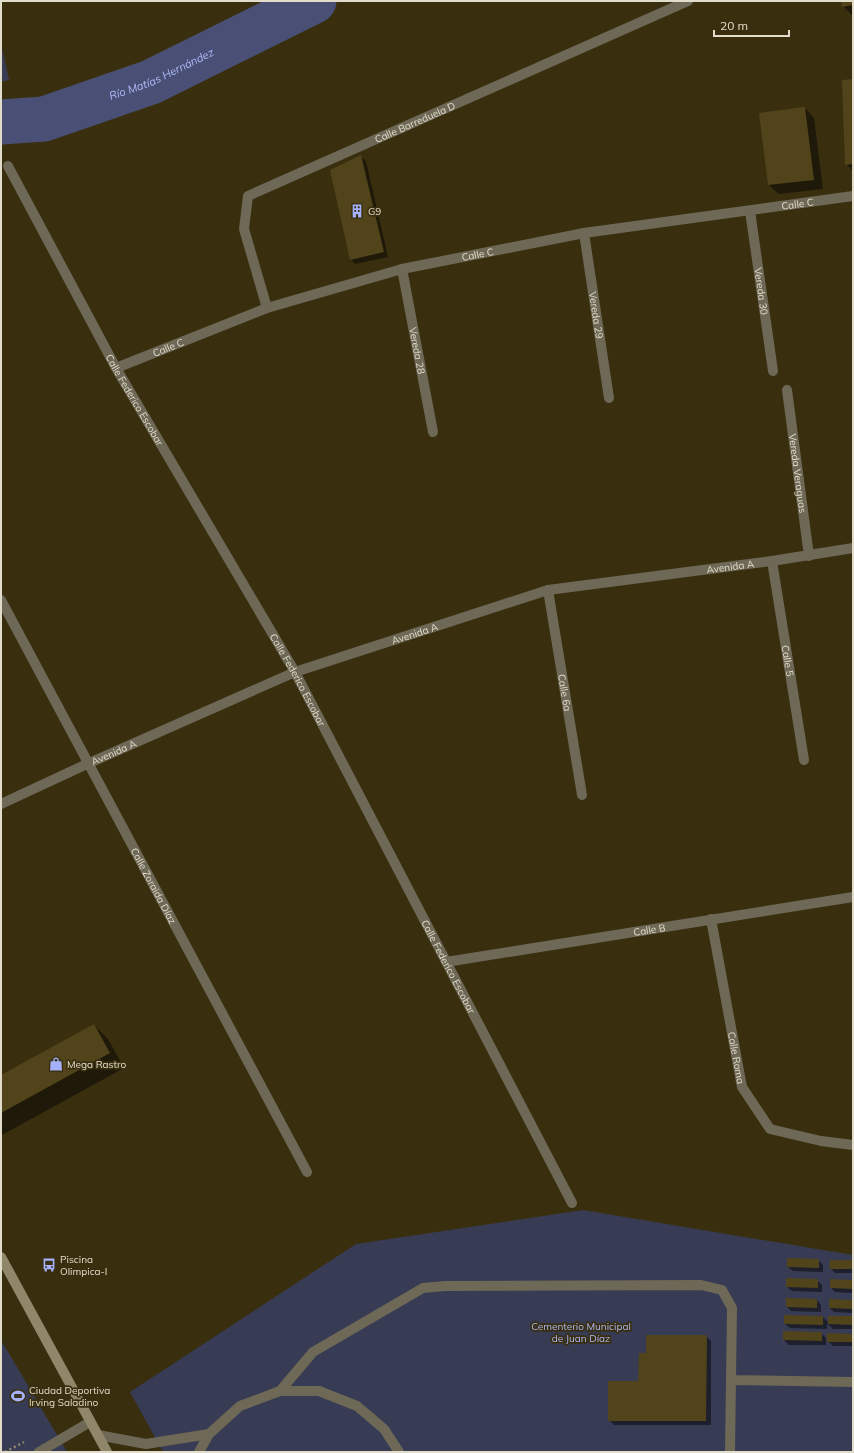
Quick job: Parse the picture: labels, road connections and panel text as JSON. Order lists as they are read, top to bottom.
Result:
{
  "streets": {
    "street": [
      "Calle Barreduela D",
      "Calle C",
      "Vereda 30",
      "Vereda 29",
      "Vereda 28",
      "Calle Federico Escobar",
      "Vereda Veraguas",
      "Avenida A",
      "Calle 5",
      "Calle 6a",
      "Calle Zoraida Díaz",
      "Calle B",
      "Calle Roma"
    ]
  },
  "crossings": [
    ["Calle Barreduela D", "Calle C"],
    ["Calle C", "Vereda 30"],
    ["Calle C", "Vereda 29"],
    ["Calle C", "Vereda 28"],
    ["Calle C", "Calle Federico Escobar"],
    ["Calle Federico Escobar", "Avenida A"],
    ["Calle Federico Escobar", "Calle B"],
    ["Vereda Veraguas", "Avenida A"],
    ["Avenida A", "Calle 5"],
    ["Avenida A", "Calle 6a"],
    ["Avenida A", "Calle Zoraida Díaz"],
    ["Calle B", "Calle Roma"]
  ],
  "water": ["Río Matías Hernández"],
  "parks": ["Cementerio Municipal de Juan Díaz"],
  "places": {
    "building": ["G9"],
    "shop": ["Mega Rastro"],
    "bus stop": ["Piscina Olimpica-I"],
    "sports": ["Ciudad Deportiva Irving Saladino"]
  },
  "scale_bar": "20 m"
}
